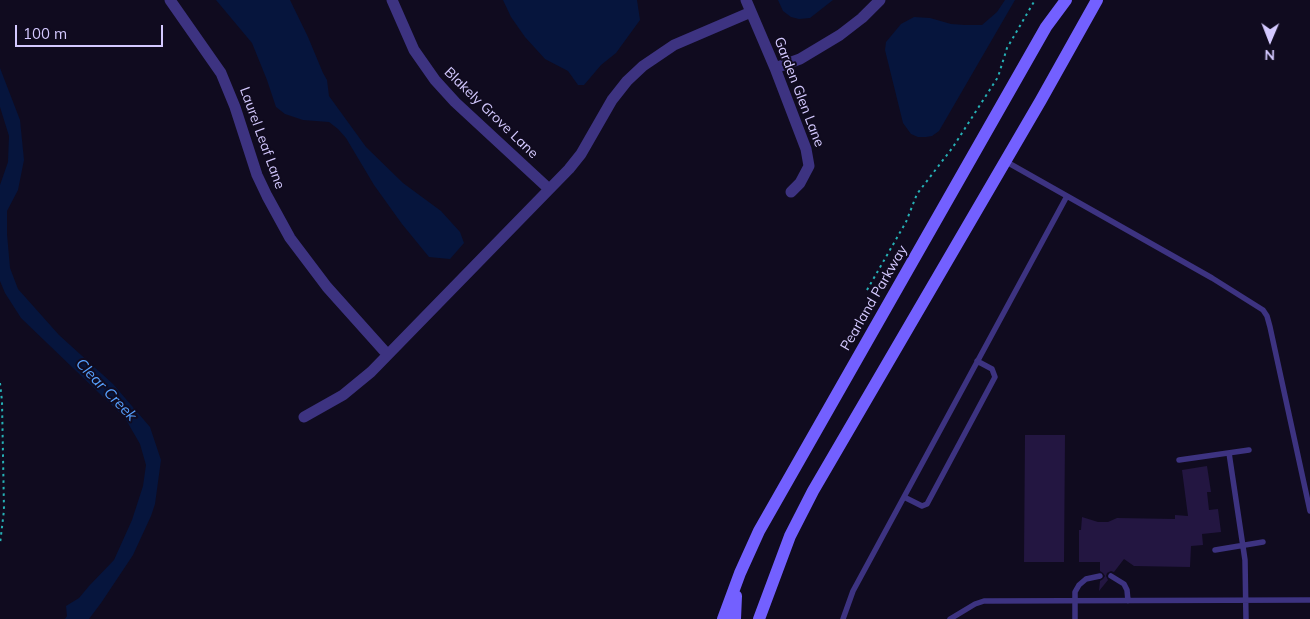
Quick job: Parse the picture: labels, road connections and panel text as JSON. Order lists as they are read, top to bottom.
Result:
{
  "streets": {
    "main road": ["Pearland Parkway"],
    "street": ["Garden Glen Lane", "Blakely Grove Lane", "Laurel Leaf Lane"]
  },
  "water": ["Clear Creek"],
  "scale_bar": "100 m",
  "north": "bottom"
}
